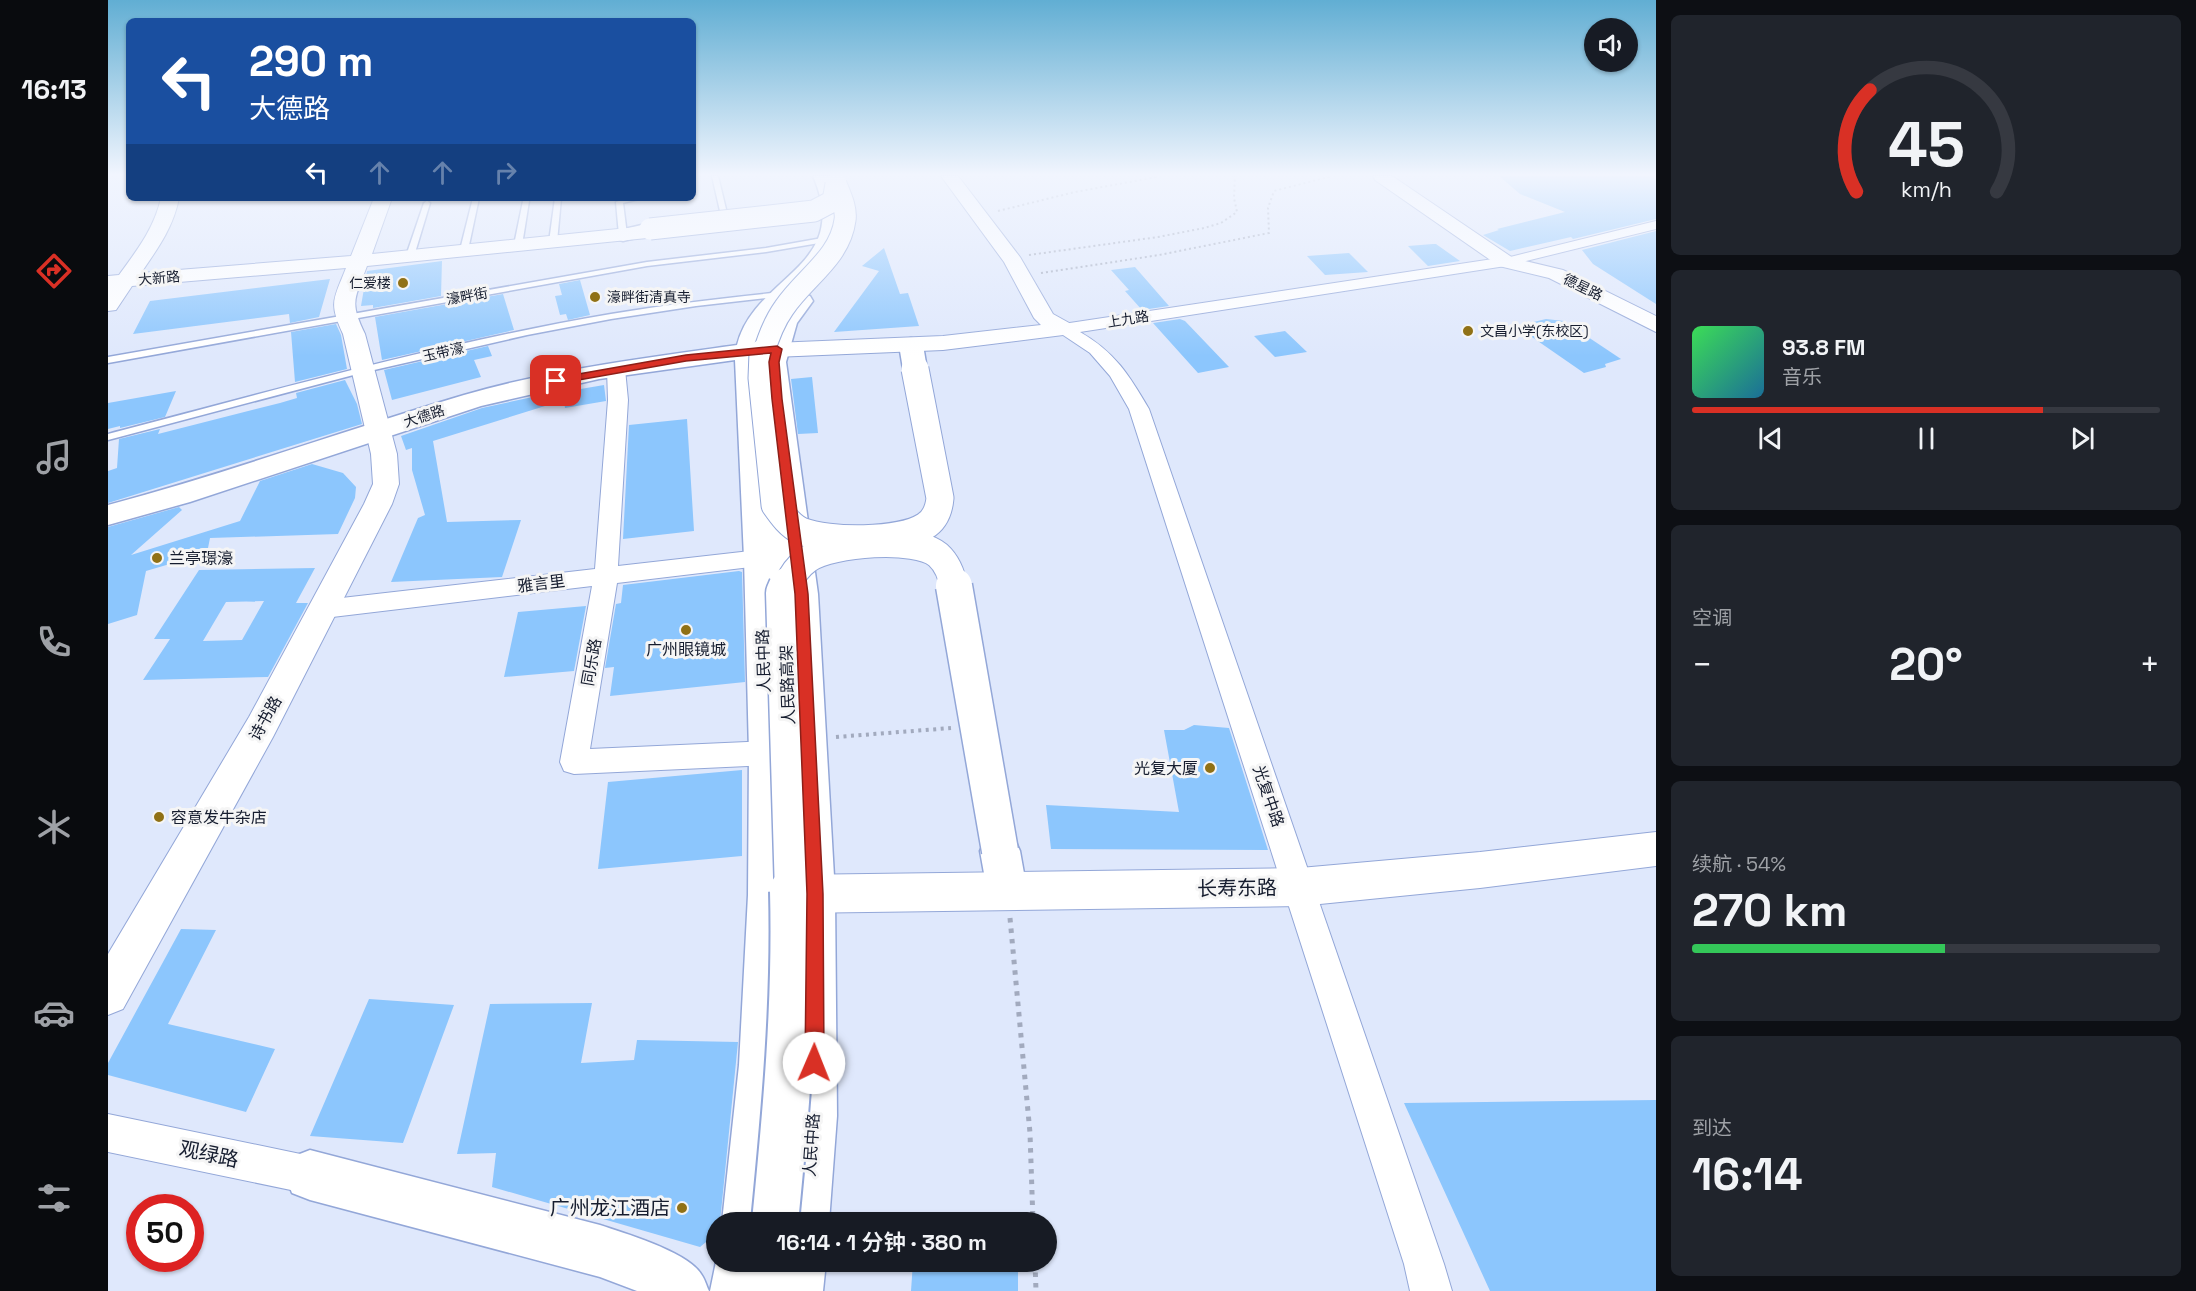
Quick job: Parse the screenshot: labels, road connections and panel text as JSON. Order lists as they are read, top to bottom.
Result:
{
  "streets": {
    "main road": ["大德路", "人民中路", "人民路高架"],
    "street": [
      "大新路",
      "德星路",
      "上九路",
      "雅言里",
      "同乐路",
      "诗书路",
      "光复中路",
      "长寿东路",
      "观绿路"
    ],
    "lane": ["濠畔街", "玉带濠"]
  },
  "crossings": [
    ["德星路", "上九路"],
    ["濠畔街", "诗书路"],
    ["上九路", "大德路"],
    ["上九路", "人民中路"],
    ["上九路", "光复中路"],
    ["玉带濠", "诗书路"],
    ["大德路", "人民中路"],
    ["大德路", "同乐路"],
    ["大德路", "诗书路"],
    ["雅言里", "人民中路"],
    ["雅言里", "同乐路"],
    ["雅言里", "诗书路"],
    ["人民中路", "同乐路"],
    ["人民中路", "长寿东路"],
    ["光复中路", "长寿东路"]
  ],
  "places": [
    "仁爱楼",
    "濠畔街清真寺",
    "文昌小学(东校区)",
    "兰亭璟濠",
    "广州眼镜城",
    "光复大厦",
    "容意发牛杂店",
    "广州龙江酒店"
  ],
  "page": {
    "tabs": "16:13",
    "turn": ["290 m", "大德路"],
    "song": ["93.8 FM", "音乐"],
    "tile": [
      "空调",
      ["续航 · 54%", "270 km"],
      ["到达", "16:14"]
    ],
    "heat": ["−", "20°", "+"],
    "limit": "50",
    "trip": "16:14 · 1 分钟 · 380 m",
    "gauge": ["45", "km/h"]
  }
}
